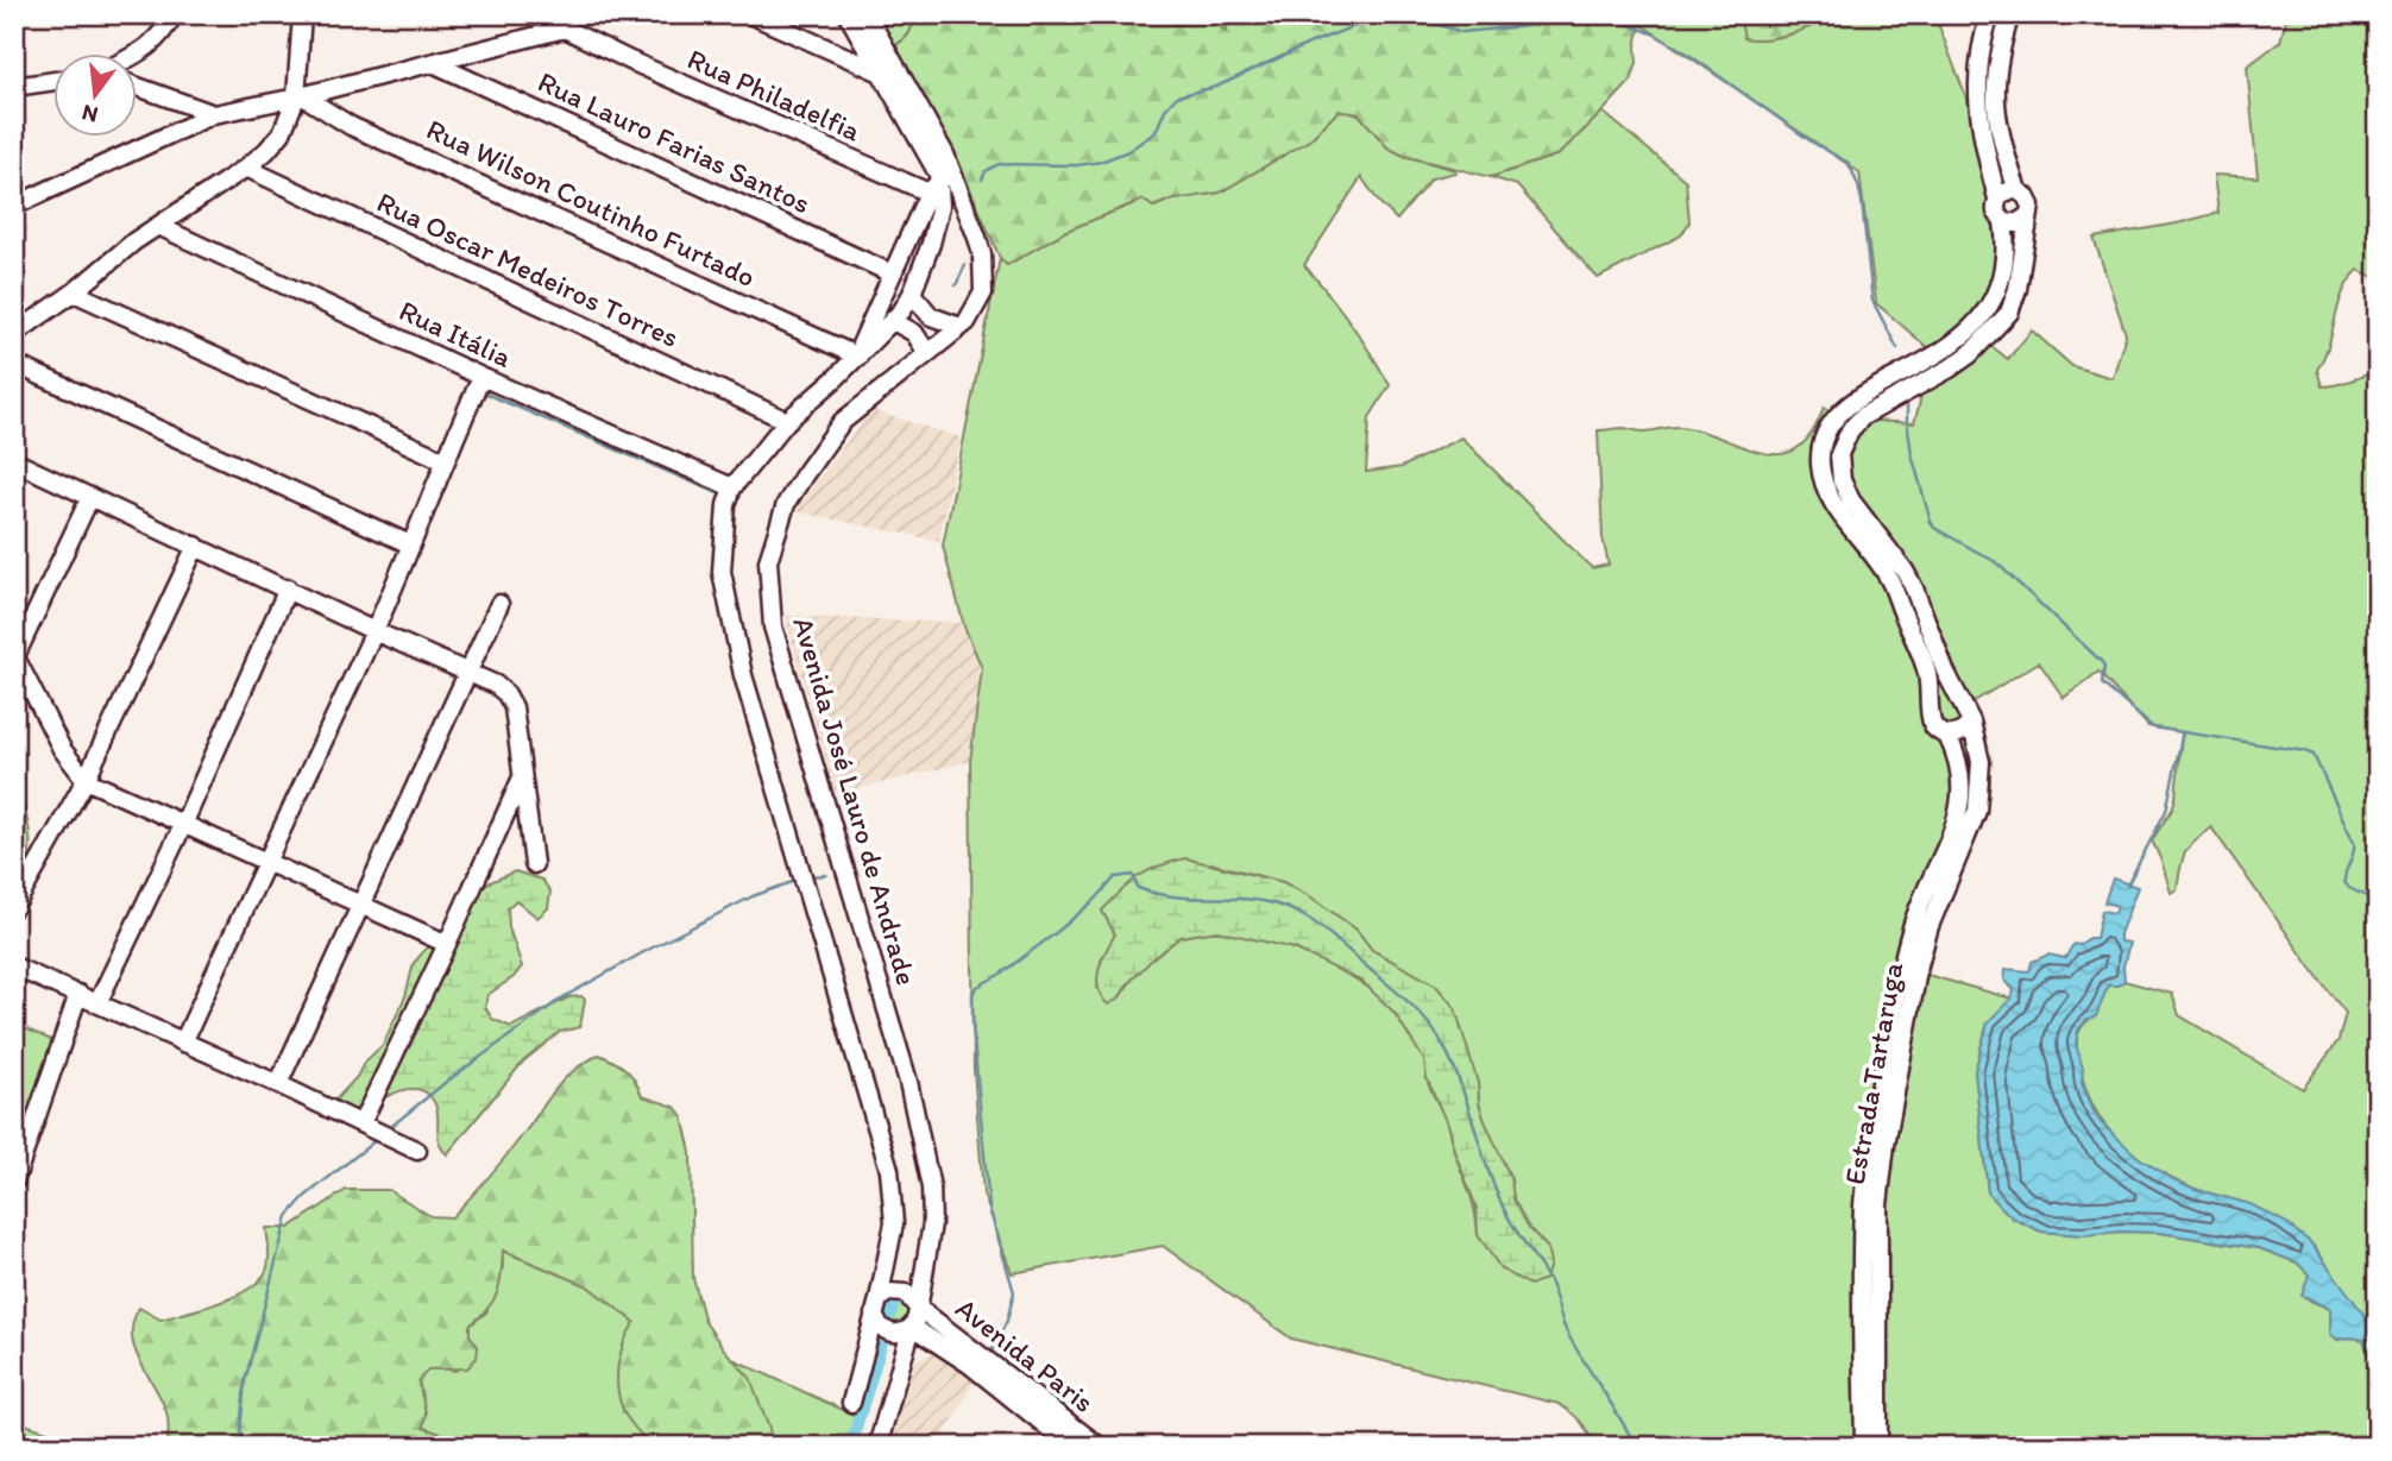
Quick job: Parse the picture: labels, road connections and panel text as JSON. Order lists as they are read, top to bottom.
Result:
{
  "streets": {
    "street": [
      "Rua Philadelfia",
      "Rua Lauro Farias Santos",
      "Rua Wilson Coutinho Furtado",
      "Rua Oscar Medeiros Torres",
      "Rua Itália",
      "Avenida José Lauro de Andrade",
      "Estrada Tartaruga",
      "Avenida Paris"
    ]
  },
  "crossings": [
    ["Rua Philadelfia", "Rua Lauro Farias Santos"],
    ["Rua Philadelfia", "Rua Wilson Coutinho Furtado"],
    ["Avenida José Lauro de Andrade", "Avenida Paris"]
  ],
  "north": "bottom"
}
